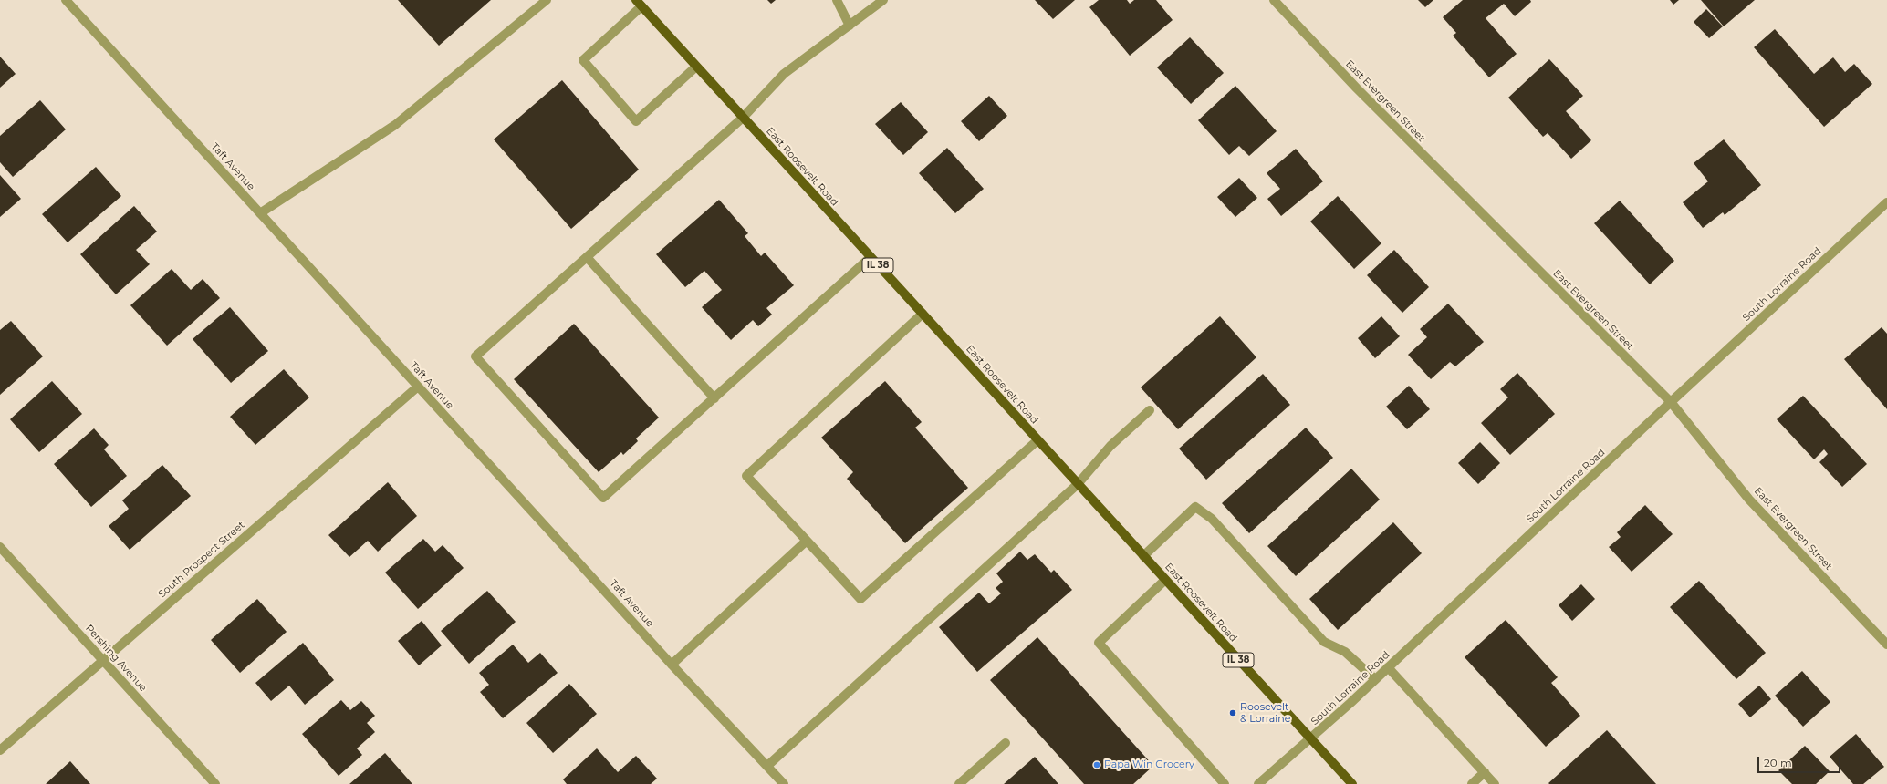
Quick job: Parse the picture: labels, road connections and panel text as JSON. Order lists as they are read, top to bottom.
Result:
{
  "streets": {
    "main road": ["East Roosevelt Road", "IL 38"],
    "street": [
      "East Evergreen Street",
      "Taft Avenue",
      "South Lorraine Road",
      "South Prospect Street",
      "Pershing Avenue"
    ]
  },
  "crossings": [
    ["East Evergreen Street", "South Lorraine Road"],
    ["Taft Avenue", "South Prospect Street"],
    ["East Roosevelt Road", "South Lorraine Road"],
    ["South Prospect Street", "Pershing Avenue"]
  ],
  "places": ["Roosevelt & Lorraine", "Papa Win Grocery"],
  "scale_bar": "20 m"
}
